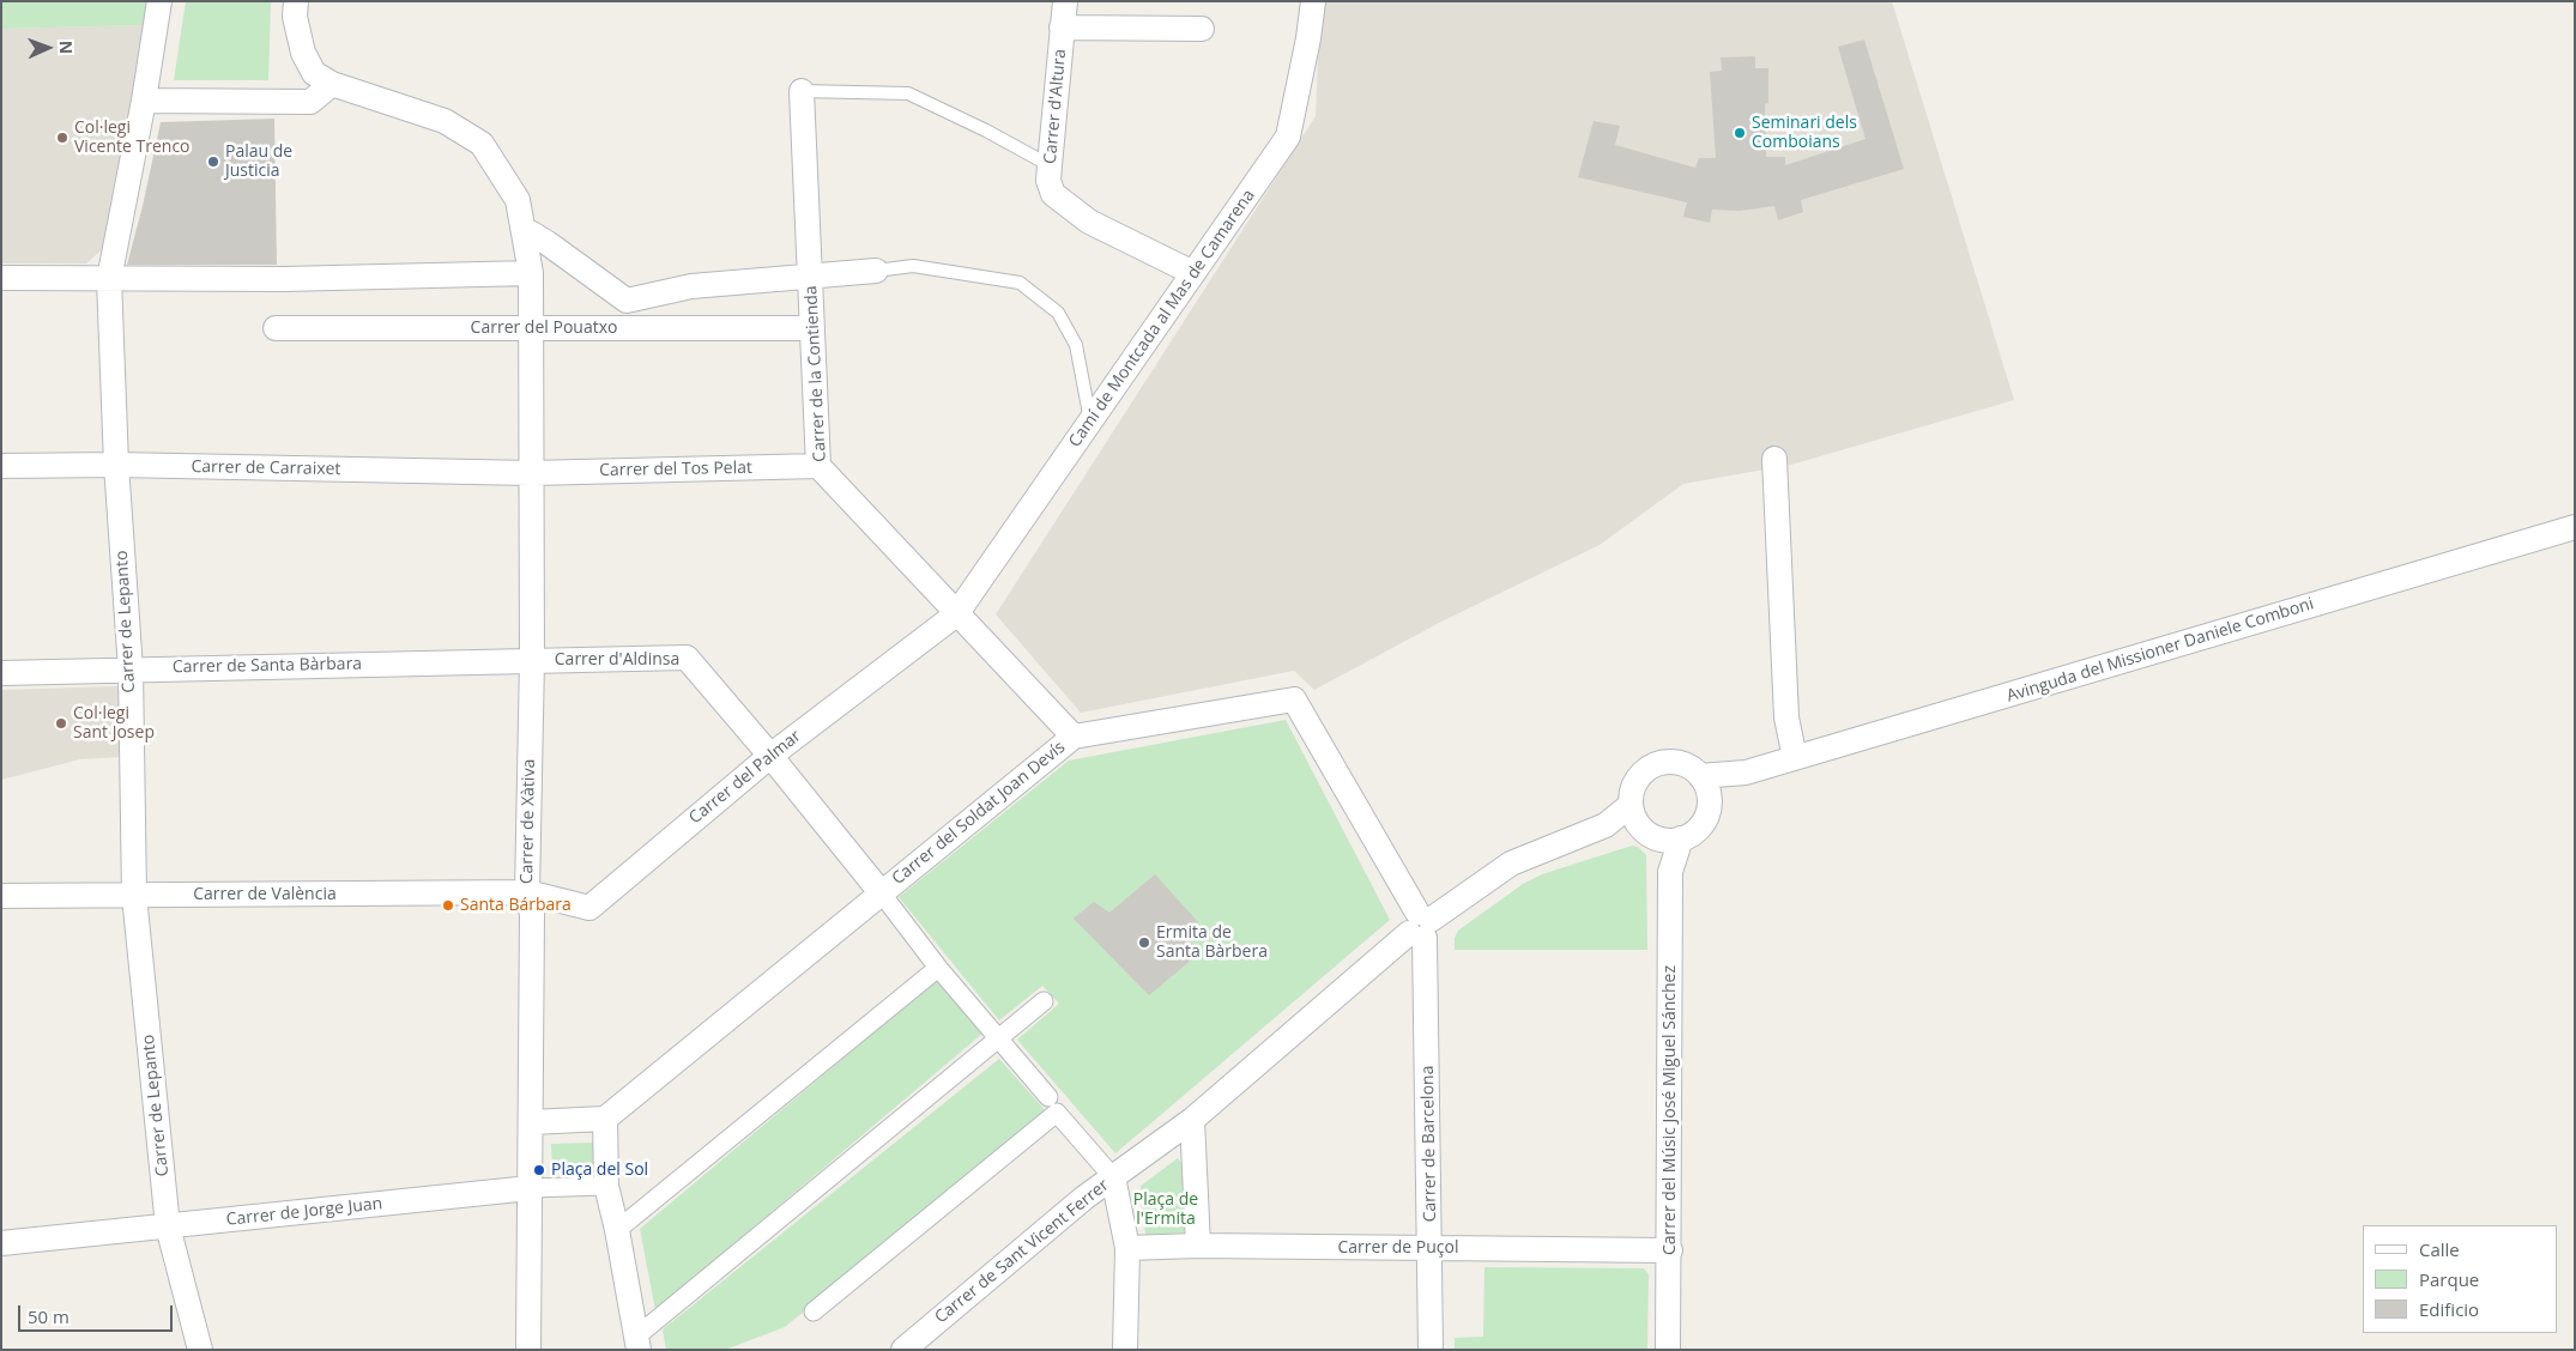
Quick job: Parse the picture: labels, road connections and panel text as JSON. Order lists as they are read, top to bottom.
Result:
{
  "streets": {
    "street": [
      "Carrer d'Altura",
      "Camí de Montcada al Mas de Camarena",
      "Carrer del Pouatxo",
      "Carrer de la Contienda",
      "Carrer de Carraixet",
      "Carrer del Tos Pelat",
      "Carrer de Lepanto",
      "Avinguda del Missioner Daniele Comboni",
      "Carrer d'Aldinsa",
      "Carrer de Santa Bàrbara",
      "Carrer del Palmar",
      "Carrer del Soldat Joan Devís",
      "Carrer de Xàtiva",
      "Carrer de València",
      "Carrer del Músic José Miguel Sánchez",
      "Carrer de Barcelona",
      "Carrer de Jorge Juan",
      "Carrer de Puçol",
      "Carrer de Sant Vicent Ferrer"
    ]
  },
  "crossings": [
    ["Carrer d'Altura", "Camí de Montcada al Mas de Camarena"],
    ["Camí de Montcada al Mas de Camarena", "Carrer de la Contienda"],
    ["Camí de Montcada al Mas de Camarena", "Carrer del Palmar"],
    ["Carrer del Pouatxo", "Carrer de la Contienda"],
    ["Carrer del Pouatxo", "Carrer de Xàtiva"],
    ["Carrer de la Contienda", "Carrer del Tos Pelat"],
    ["Carrer de la Contienda", "Carrer del Palmar"],
    ["Carrer de la Contienda", "Carrer del Soldat Joan Devís"],
    ["Carrer de Carraixet", "Carrer del Tos Pelat"],
    ["Carrer de Carraixet", "Carrer de Lepanto"],
    ["Carrer de Carraixet", "Carrer de Xàtiva"],
    ["Carrer del Tos Pelat", "Carrer de Xàtiva"],
    ["Carrer de Lepanto", "Carrer de Santa Bàrbara"],
    ["Carrer de Lepanto", "Carrer de València"],
    ["Carrer de Lepanto", "Carrer de Jorge Juan"],
    ["Avinguda del Missioner Daniele Comboni", "Carrer del Músic José Miguel Sánchez"],
    ["Carrer d'Aldinsa", "Carrer de Santa Bàrbara"],
    ["Carrer d'Aldinsa", "Carrer del Palmar"],
    ["Carrer d'Aldinsa", "Carrer del Soldat Joan Devís"],
    ["Carrer d'Aldinsa", "Carrer de Xàtiva"],
    ["Carrer de Santa Bàrbara", "Carrer de Xàtiva"],
    ["Carrer del Palmar", "Carrer de Xàtiva"],
    ["Carrer del Palmar", "Carrer de València"],
    ["Carrer del Soldat Joan Devís", "Carrer de Barcelona"],
    ["Carrer de Xàtiva", "Carrer de València"],
    ["Carrer de Xàtiva", "Carrer de Jorge Juan"],
    ["Carrer del Músic José Miguel Sánchez", "Carrer de Puçol"],
    ["Carrer de Barcelona", "Carrer de Puçol"]
  ],
  "parks": ["Plaça de l'Ermita"],
  "places": [
    "Seminari dels Comboians",
    "Col·legi Vicente Trenco",
    "Palau de Justicia",
    "Col·legi Sant Josep",
    "Santa Bárbara",
    "Ermita de Santa Bàrbera",
    "Plaça del Sol"
  ],
  "legend": ["Calle", "Parque", "Edificio"],
  "scale_bar": "50 m",
  "north": "right"
}
